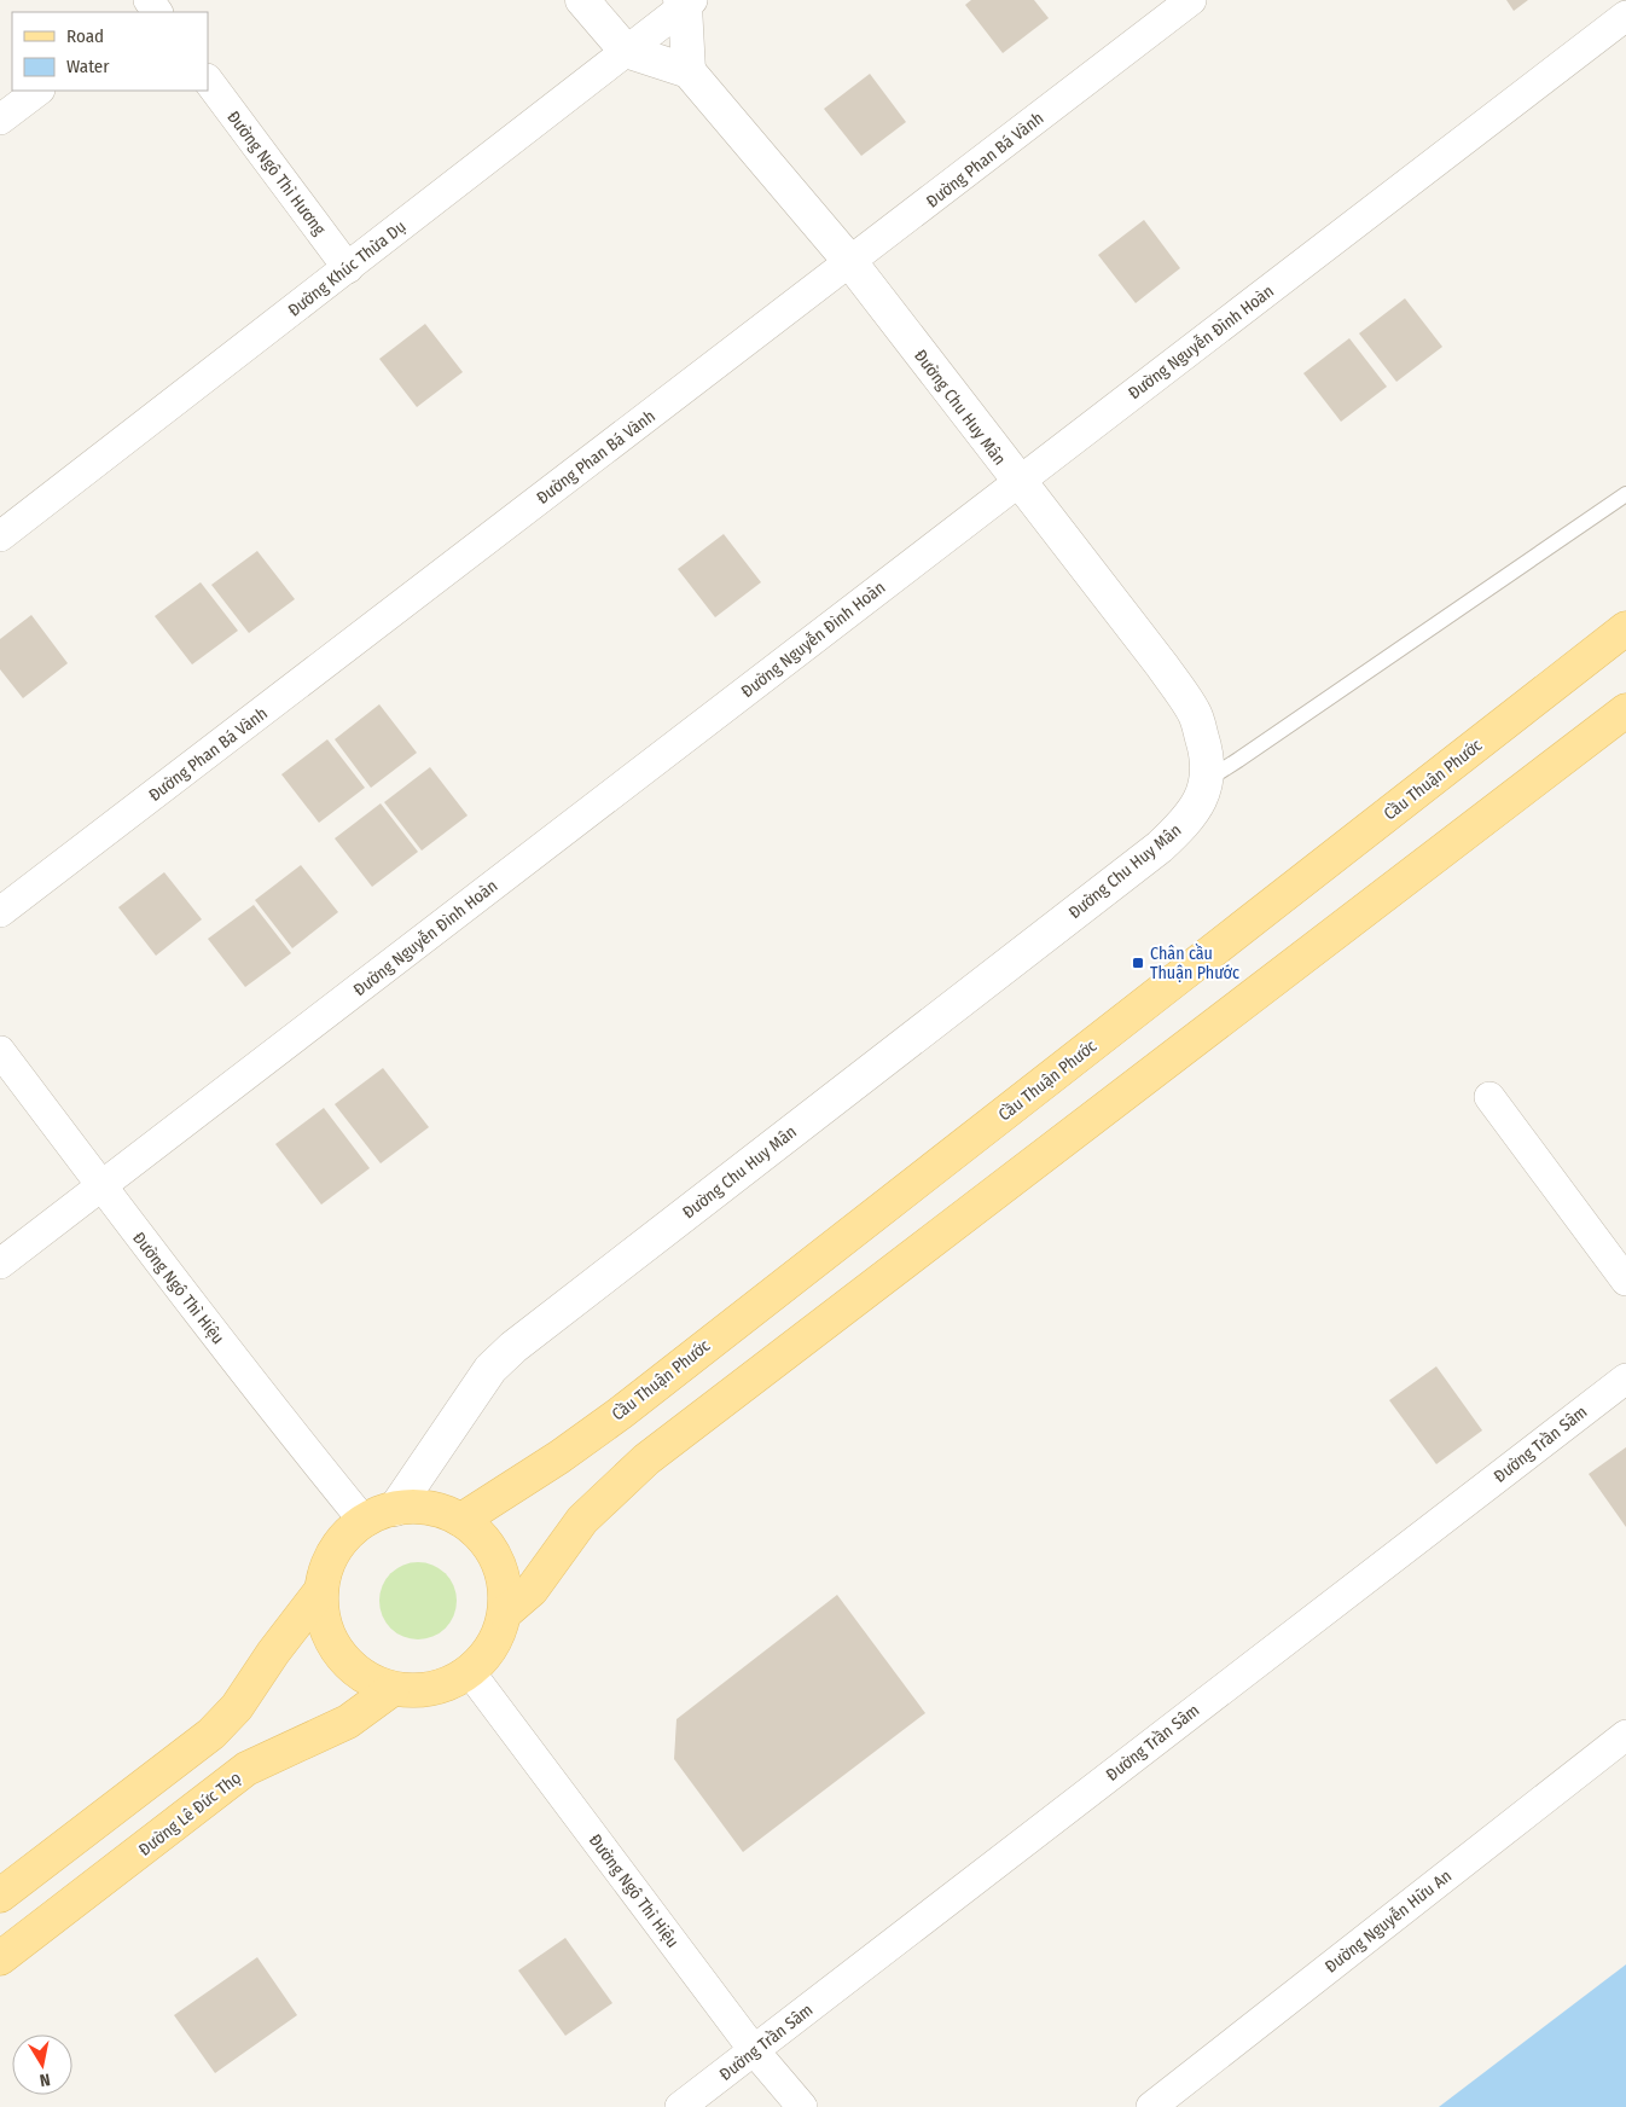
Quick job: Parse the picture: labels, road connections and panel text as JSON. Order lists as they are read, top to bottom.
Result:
{
  "streets": {
    "main road": ["Cầu Thuận Phước", "Đường Lê Đức Thọ"],
    "street": [
      "Đường Phan Bá Vành",
      "Đường Ngô Thì Hương",
      "Đường Khúc Thừa Dụ",
      "Đường Nguyễn Đình Hoàn",
      "Đường Chu Huy Mân",
      "Đường Ngô Thì Hiệu",
      "Đường Trần Sâm",
      "Đường Nguyễn Hữu An"
    ]
  },
  "crossings": [
    ["Đường Phan Bá Vành", "Đường Chu Huy Mân"],
    ["Đường Ngô Thì Hương", "Đường Khúc Thừa Dụ"],
    ["Đường Nguyễn Đình Hoàn", "Đường Chu Huy Mân"],
    ["Đường Nguyễn Đình Hoàn", "Đường Ngô Thì Hiệu"],
    ["Đường Chu Huy Mân", "Cầu Thuận Phước"],
    ["Đường Chu Huy Mân", "Đường Ngô Thì Hiệu"],
    ["Đường Chu Huy Mân", "Đường Lê Đức Thọ"],
    ["Cầu Thuận Phước", "Đường Ngô Thì Hiệu"],
    ["Cầu Thuận Phước", "Đường Lê Đức Thọ"],
    ["Đường Ngô Thì Hiệu", "Đường Trần Sâm"],
    ["Đường Ngô Thì Hiệu", "Đường Lê Đức Thọ"]
  ],
  "places": {
    "transit": ["Chân cầu Thuận Phước"]
  },
  "legend": ["Road", "Water"],
  "north": "bottom"
}
